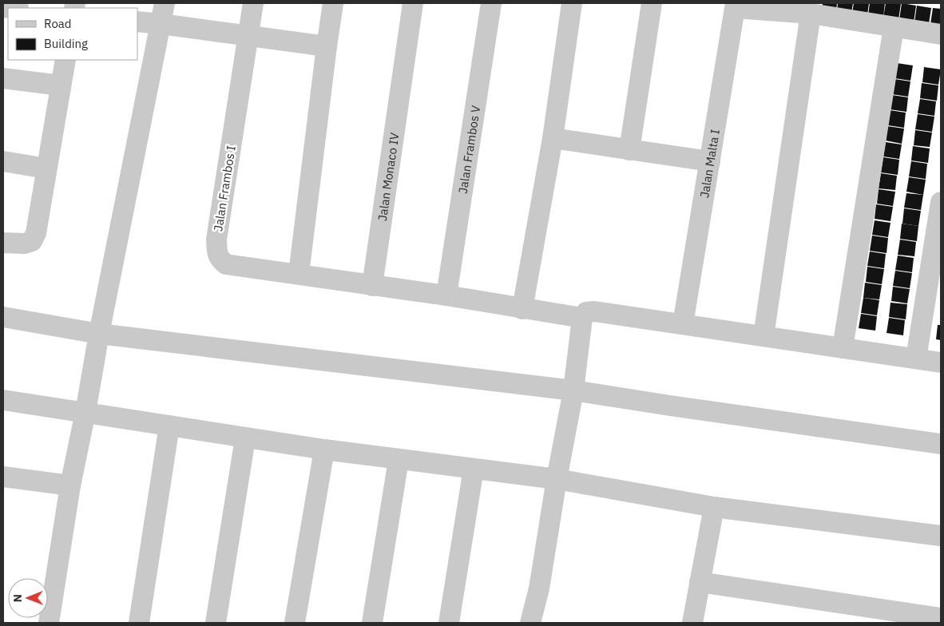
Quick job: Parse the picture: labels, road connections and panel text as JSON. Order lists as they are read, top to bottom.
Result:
{
  "streets": {
    "street": [
      "Jalan Frambos V",
      "Jalan Malta I",
      "Jalan Monaco IV",
      "Jalan Frambos I"
    ]
  },
  "crossings": [
    ["Jalan Frambos V", "Jalan Frambos I"],
    ["Jalan Monaco IV", "Jalan Frambos I"]
  ],
  "legend": ["Road", "Building"],
  "north": "left"
}
